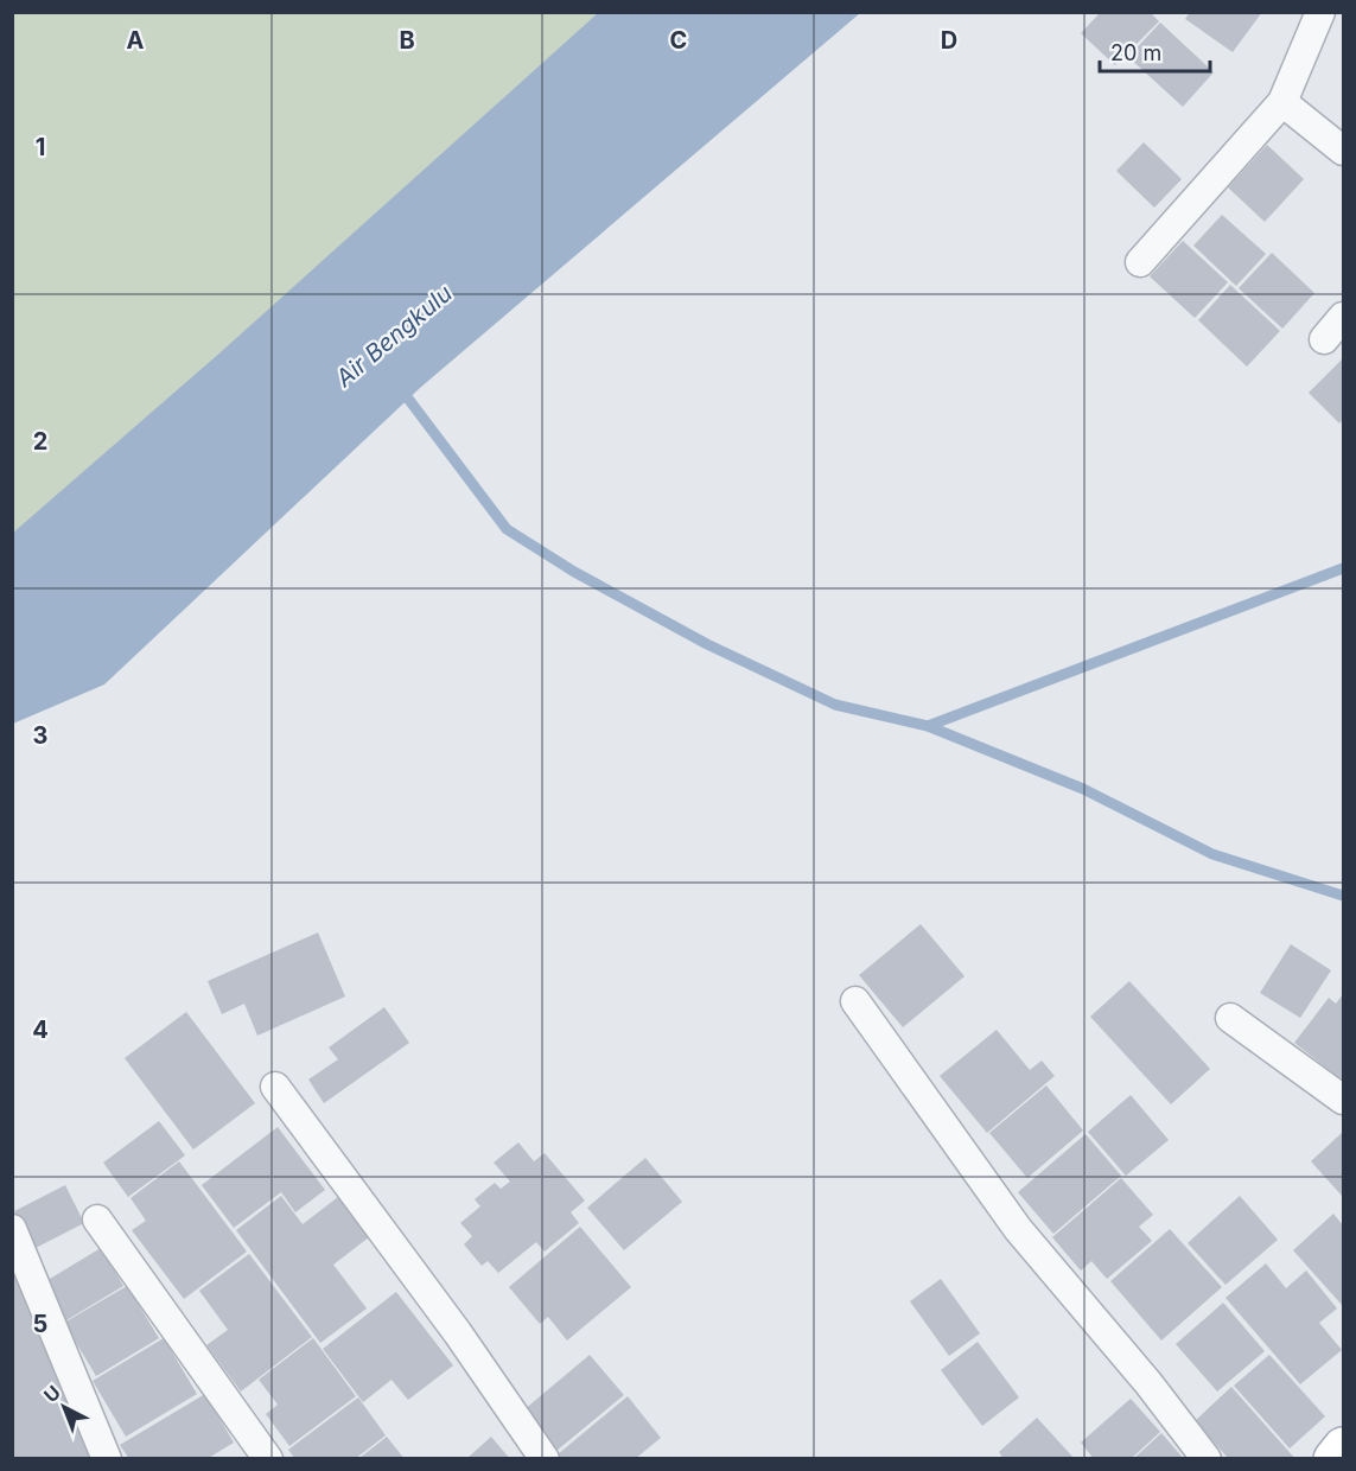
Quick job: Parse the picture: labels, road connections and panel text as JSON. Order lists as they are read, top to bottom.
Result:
{
  "water": ["Air Bengkulu"],
  "scale_bar": "20 m",
  "north": "top left",
  "grid": {
    "columns": [
      "A",
      "B",
      "C",
      "D"
    ],
    "rows": [
      "1",
      "2",
      "3",
      "4",
      "5"
    ]
  }
}
